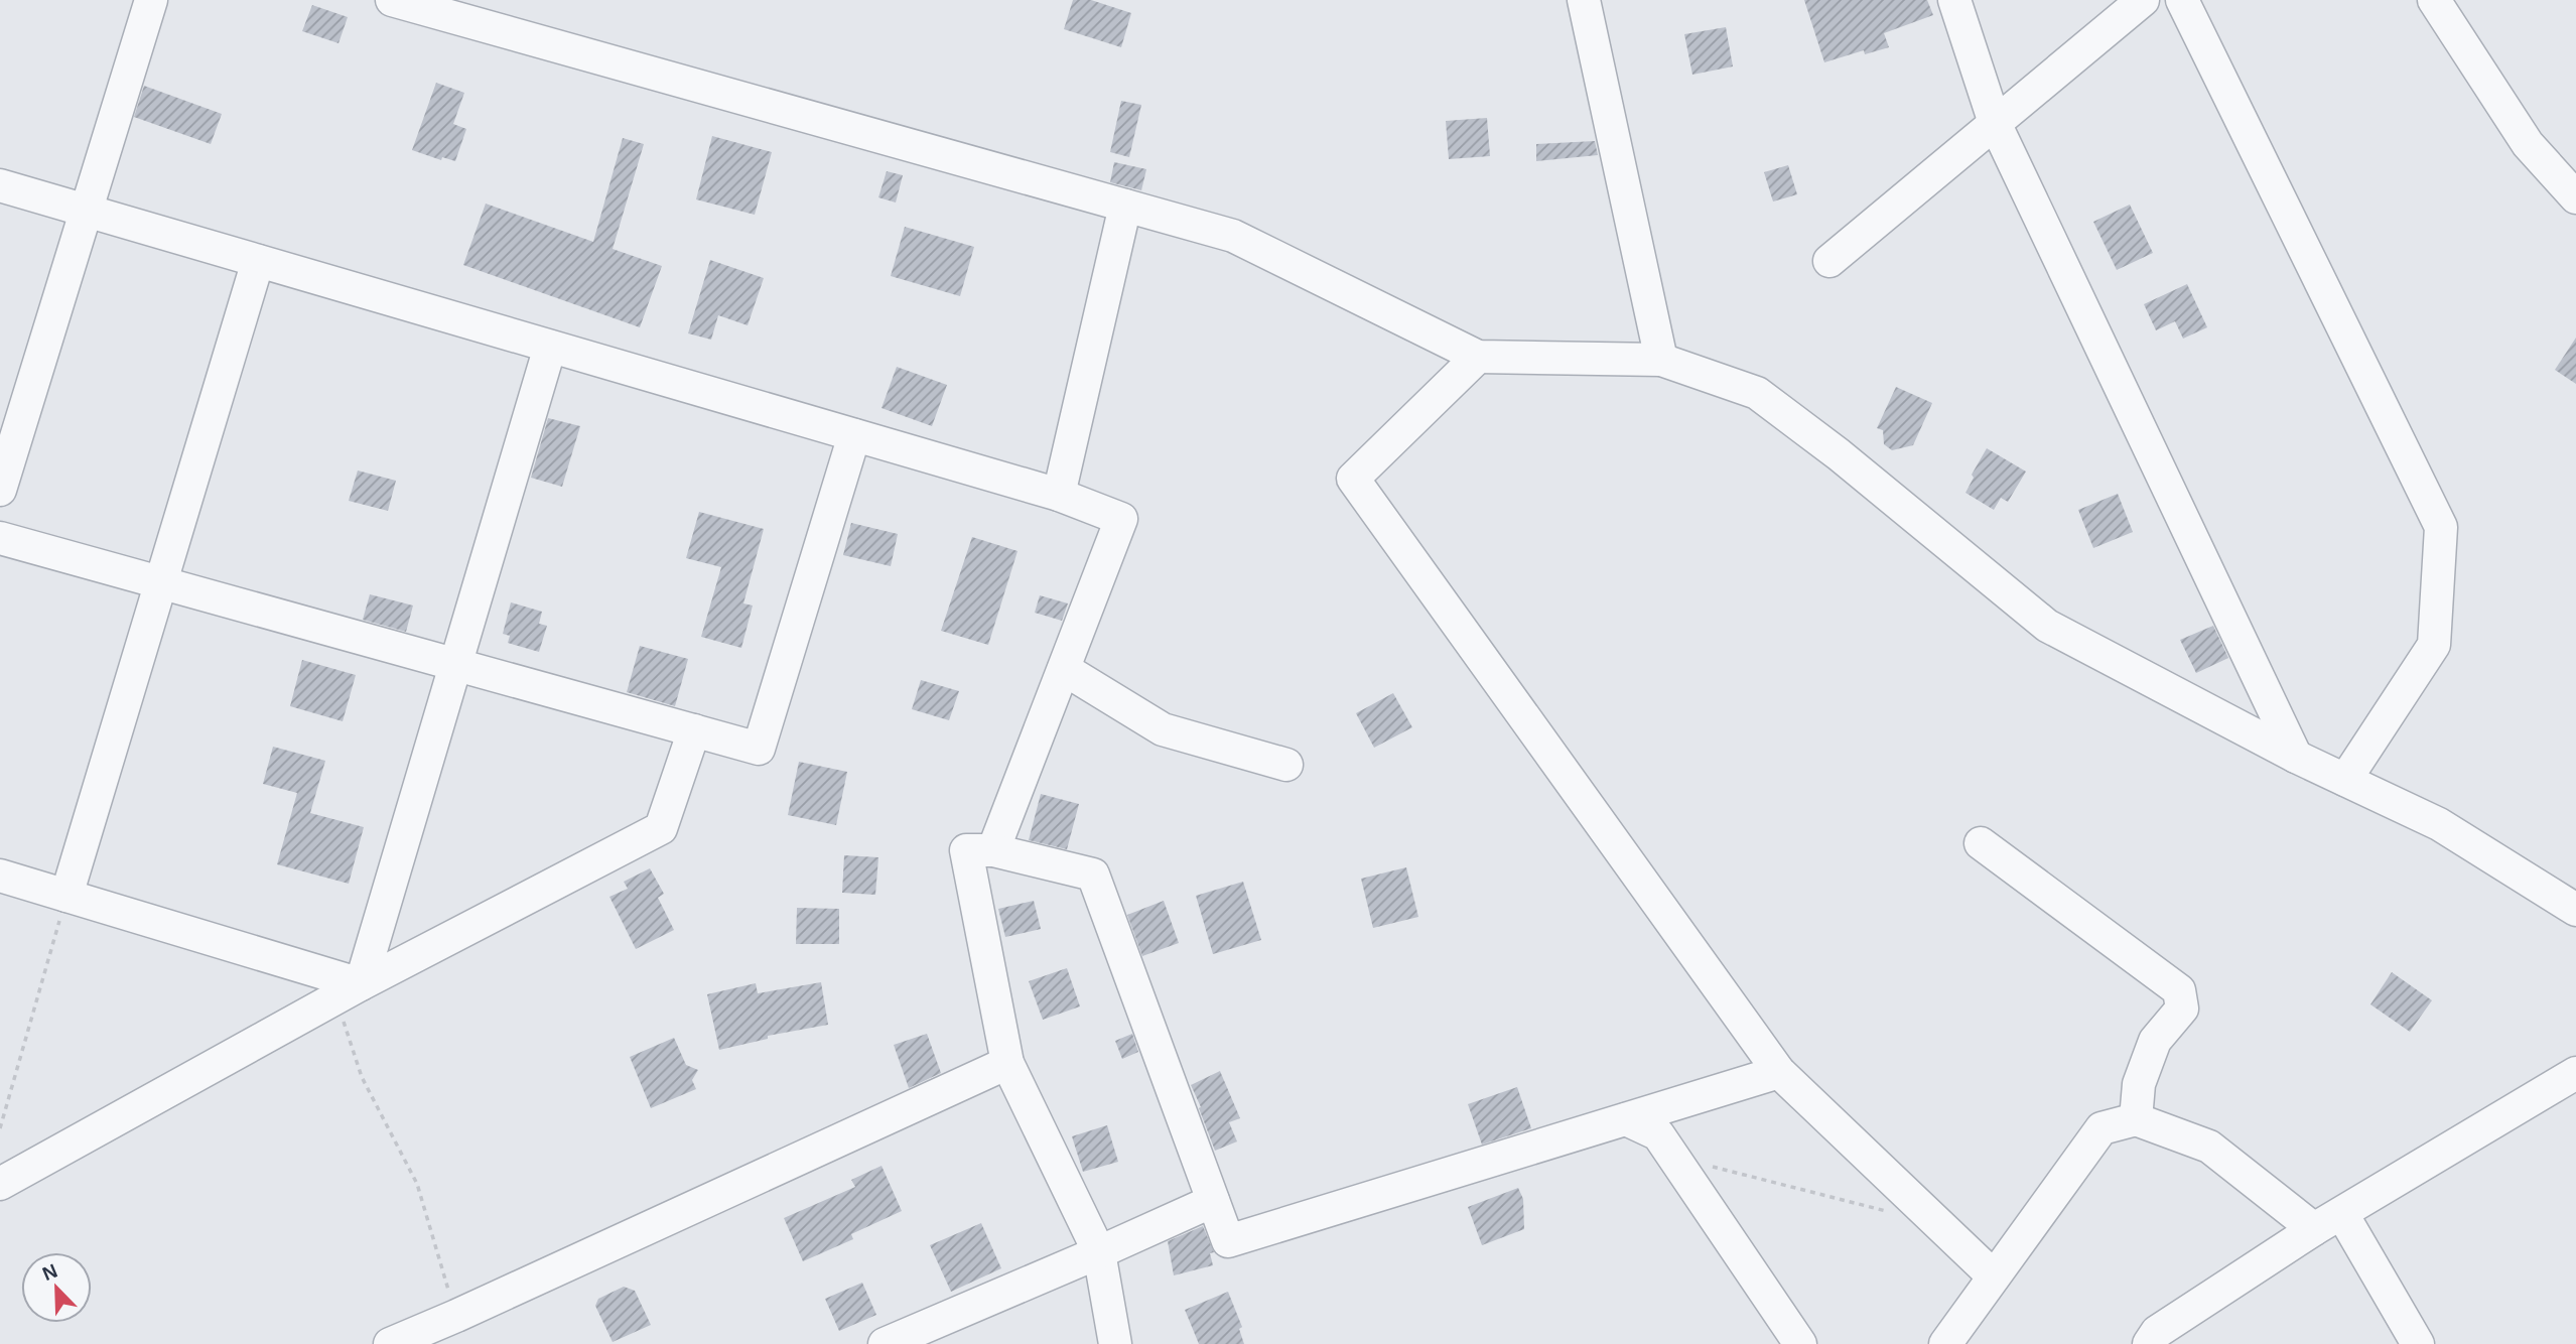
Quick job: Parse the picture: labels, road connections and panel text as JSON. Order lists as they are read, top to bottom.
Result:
{
  "north": "top left"
}
